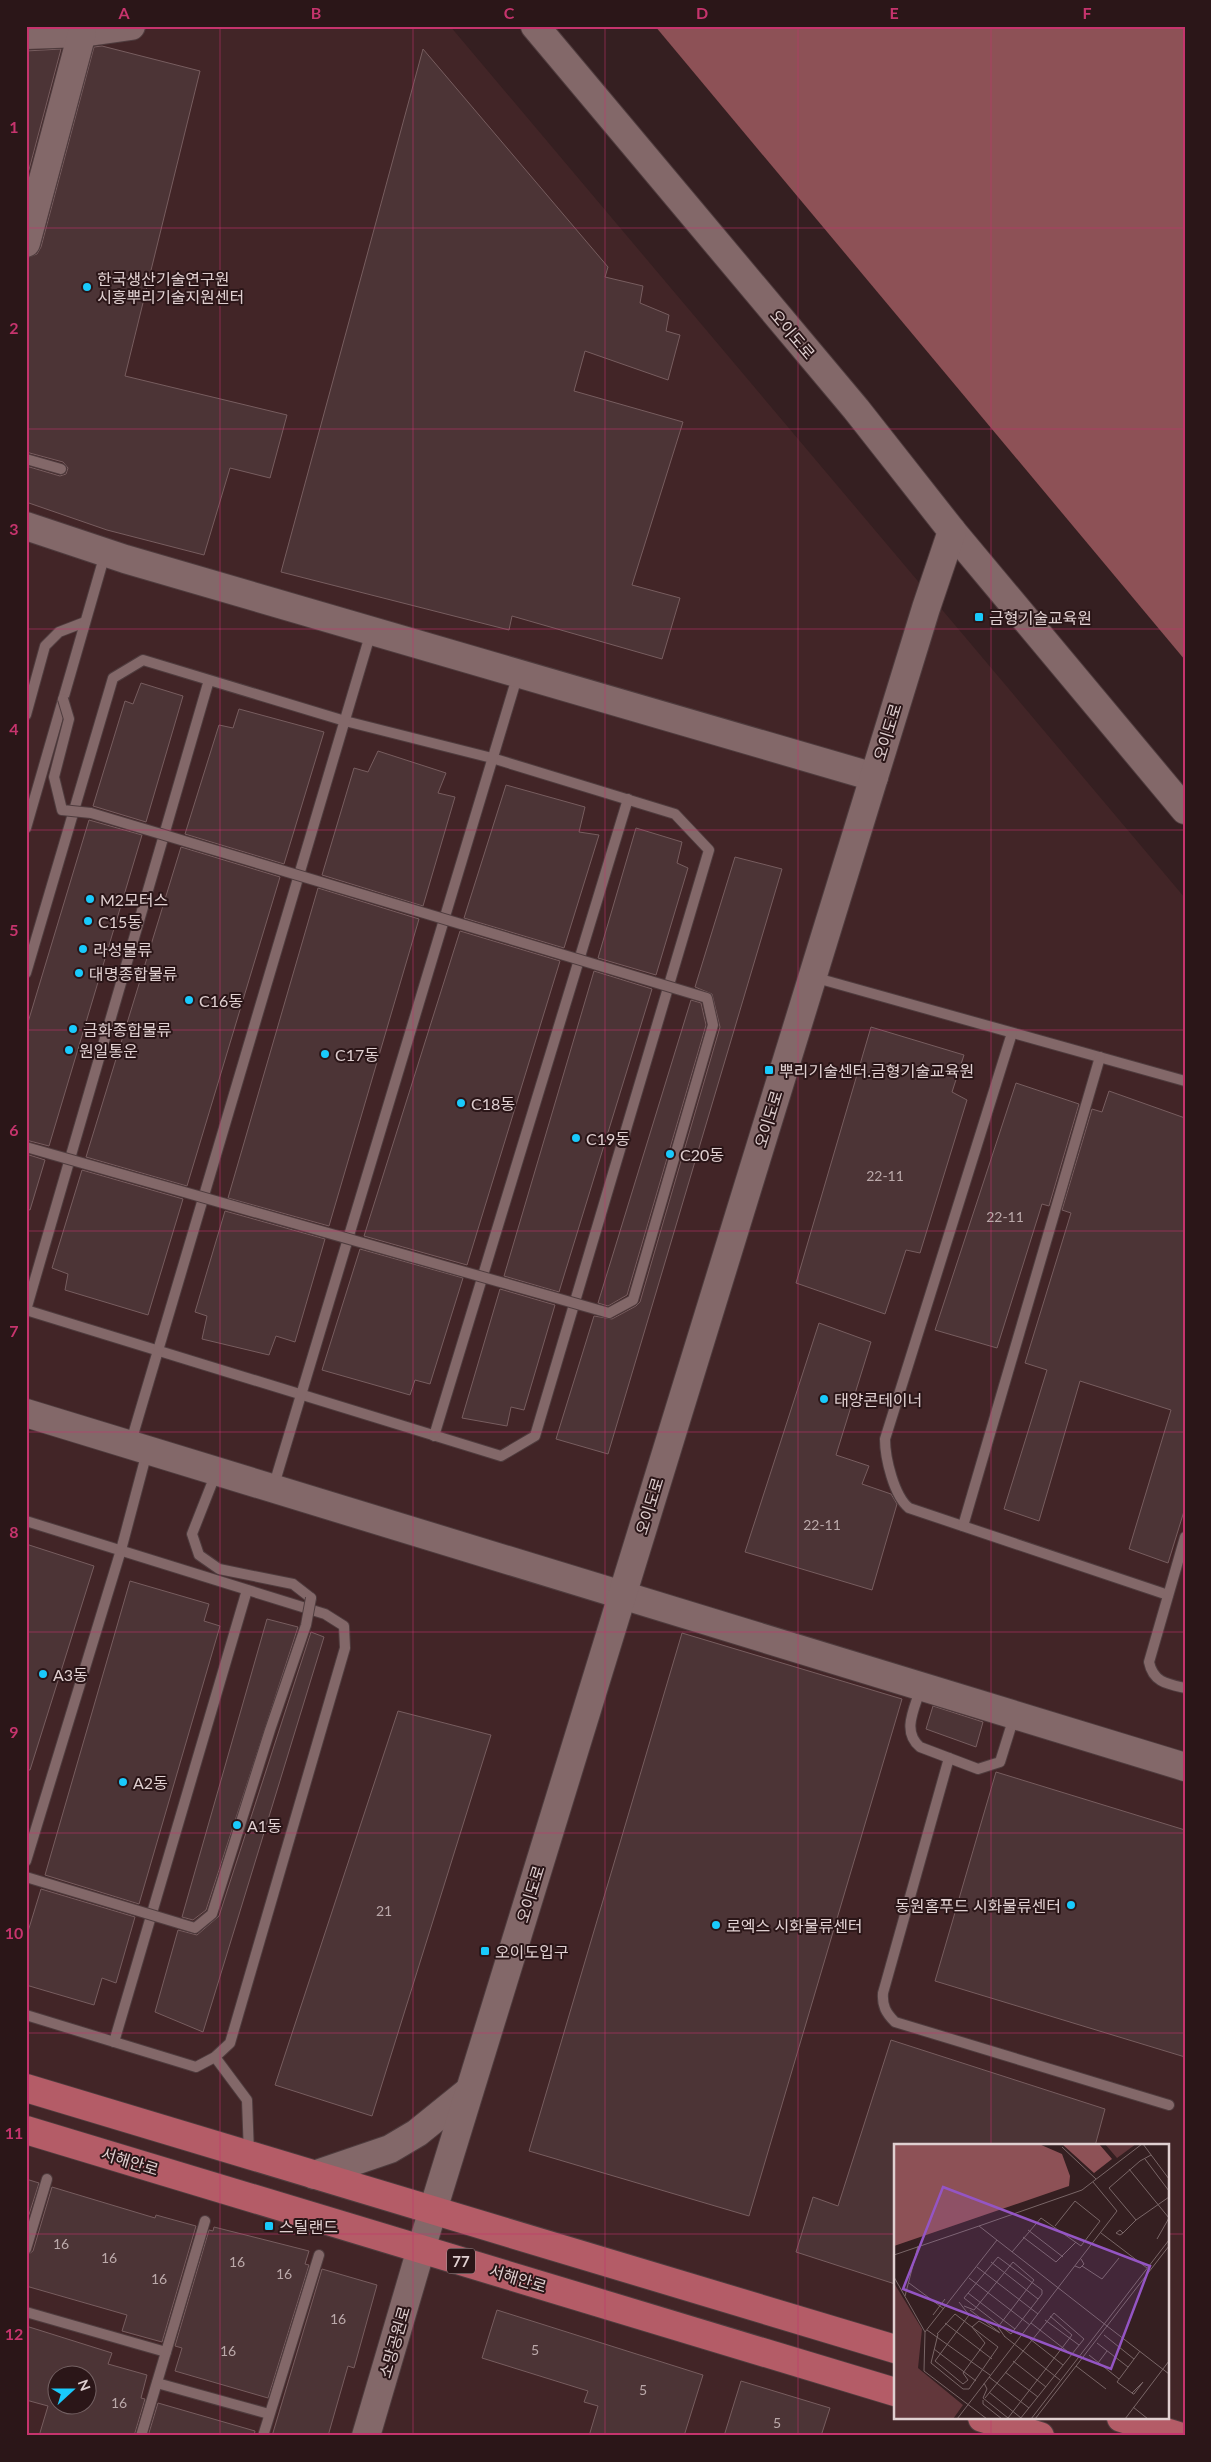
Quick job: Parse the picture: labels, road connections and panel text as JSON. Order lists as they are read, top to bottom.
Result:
{
  "streets": {
    "main road": [
      "오이도로",
      "서해안로",
      "77",
      "소망공원로"
    ]
  },
  "crossings": [
    ["오이도로", "서해안로"],
    ["오이도로", "소망공원로"],
    ["서해안로", "소망공원로"]
  ],
  "places": {
    "other": [
      "한국생산기술연구원 시흥뿌리기술지원센터",
      "M2모터스",
      "C15동",
      "라성물류",
      "대명종합물류",
      "C16동",
      "금화종합물류",
      "원일통운",
      "C17동",
      "C18동",
      "C19동",
      "C20동",
      "태양콘테이너",
      "A3동",
      "A2동",
      "A1동",
      "동원홈푸드 시화물류센터",
      "로엑스 시화물류센터"
    ],
    "transit": [
      "금형기술교육원",
      "뿌리기술센터.금형기술교육원",
      "오이도입구",
      "스틸랜드"
    ]
  },
  "house_numbers": [
    "22-11",
    "22-11",
    "22-11",
    "21",
    "16",
    "16",
    "16",
    "16",
    "16",
    "16",
    "5",
    "16",
    "5",
    "16",
    "5"
  ],
  "north": "right",
  "grid": {
    "columns": [
      "A",
      "B",
      "C",
      "D",
      "E",
      "F"
    ],
    "rows": [
      "1",
      "2",
      "3",
      "4",
      "5",
      "6",
      "7",
      "8",
      "9",
      "10",
      "11",
      "12"
    ]
  }
}
